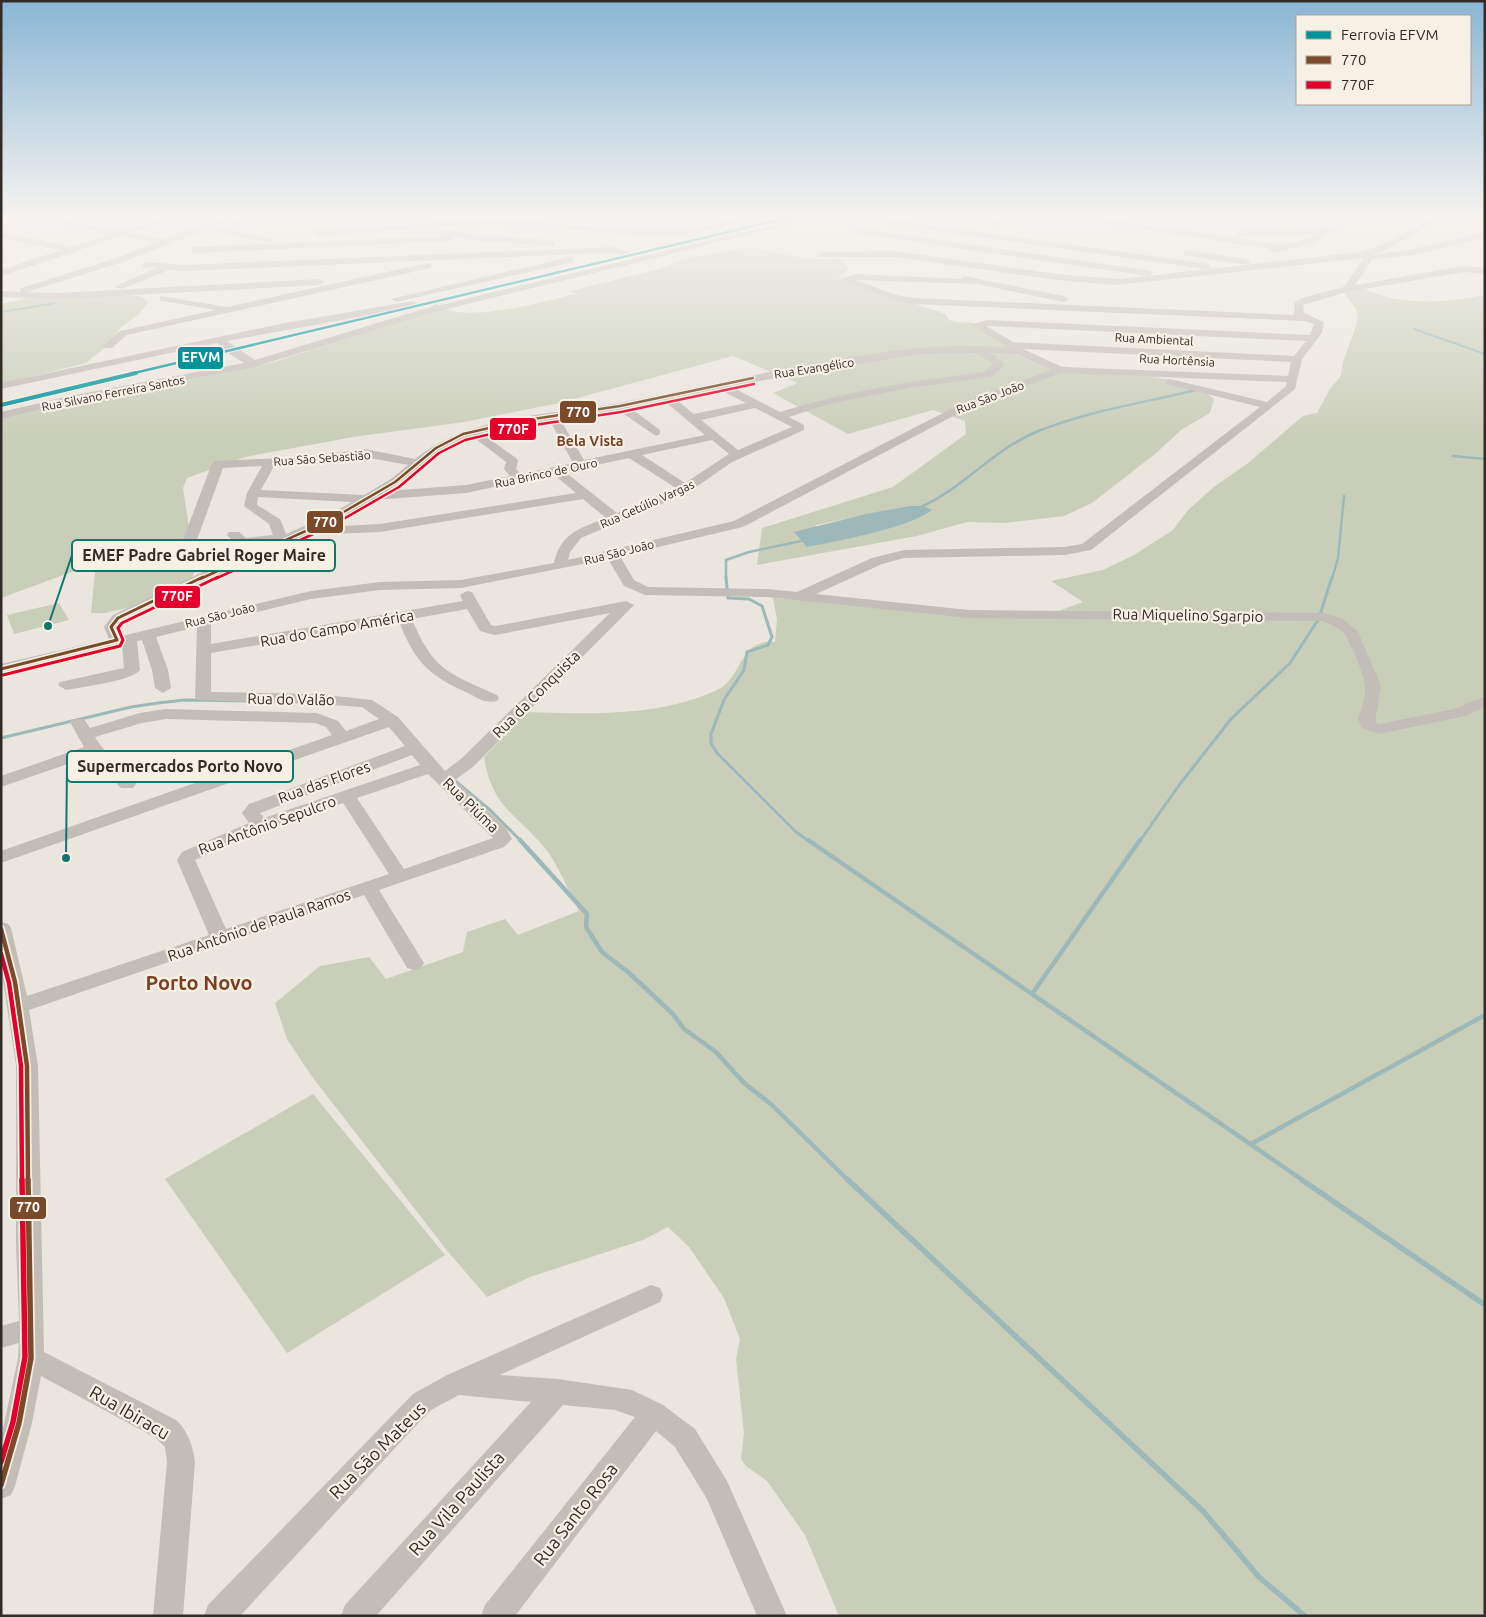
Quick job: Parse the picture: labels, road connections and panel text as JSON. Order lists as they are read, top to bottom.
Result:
{
  "streets": {
    "street": [
      "Rua Ambiental",
      "Rua Hortênsia",
      "Rua Evangélico",
      "Rua Silvano Ferreira Santos",
      "Rua São João",
      "Rua São Sebastião",
      "Rua Brinco de Ouro",
      "Rua Getúlio Vargas",
      "Rua Miquelino Sgarpio",
      "Rua do Campo América",
      "Rua da Conquista",
      "Rua do Valão",
      "Rua das Flores",
      "Rua Piúma",
      "Rua Antônio Sepulcro",
      "Rua Antônio de Paula Ramos",
      "Rua Ibiracu",
      "Rua São Mateus",
      "Rua Vila Paulista",
      "Rua Santo Rosa"
    ]
  },
  "crossings": [
    ["Rua Hortênsia", "Rua São João"],
    ["Rua Hortênsia", "Rua Miquelino Sgarpio"],
    ["Rua Evangélico", "Rua São João"],
    ["Rua Evangélico", "Rua São Sebastião"],
    ["Rua Evangélico", "Rua Brinco de Ouro"],
    ["Rua São João", "Rua Getúlio Vargas"],
    ["Rua São João", "Rua do Valão"],
    ["Rua do Campo América", "Rua do Valão"],
    ["Rua da Conquista", "Rua Piúma"],
    ["Rua do Valão", "Rua das Flores"],
    ["Rua do Valão", "Rua Piúma"],
    ["Rua do Valão", "Rua Antônio Sepulcro"],
    ["Rua das Flores", "Rua Antônio Sepulcro"],
    ["Rua Piúma", "Rua Antônio Sepulcro"],
    ["Rua Piúma", "Rua Antônio de Paula Ramos"],
    ["Rua Antônio Sepulcro", "Rua Antônio de Paula Ramos"]
  ],
  "districts": ["Bela Vista", "Porto Novo"],
  "places": ["EMEF Padre Gabriel Roger Maire", "Supermercados Porto Novo"],
  "lines": ["rail line EFVM", "transit line 770", "transit line 770F"],
  "legend": ["Ferrovia EFVM", "770", "770F"]
}
